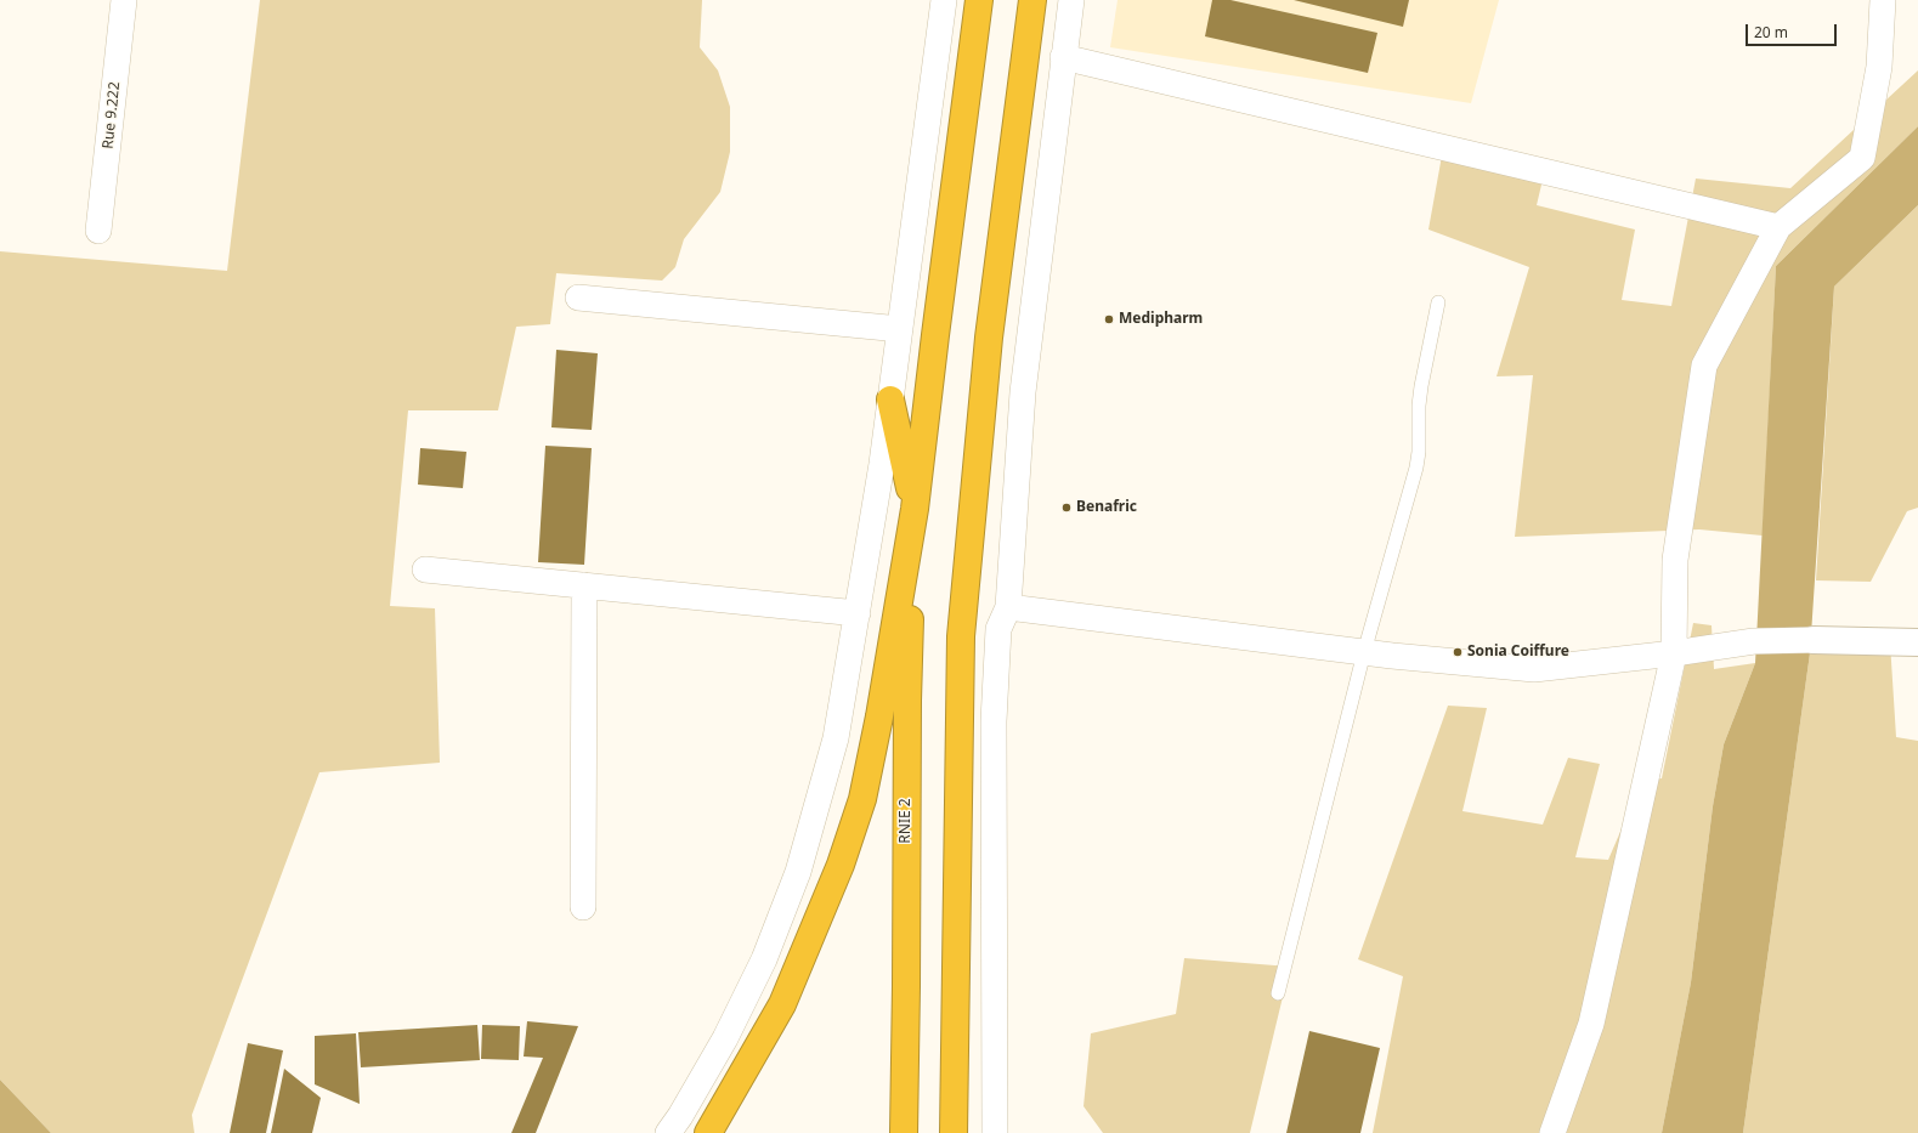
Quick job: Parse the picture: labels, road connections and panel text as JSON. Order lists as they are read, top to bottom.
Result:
{
  "streets": {
    "highway": ["RNIE 2"],
    "street": ["Rue 9.222"]
  },
  "places": ["Medipharm", "Benafric", "Sonia Coiffure"],
  "scale_bar": "20 m"
}
